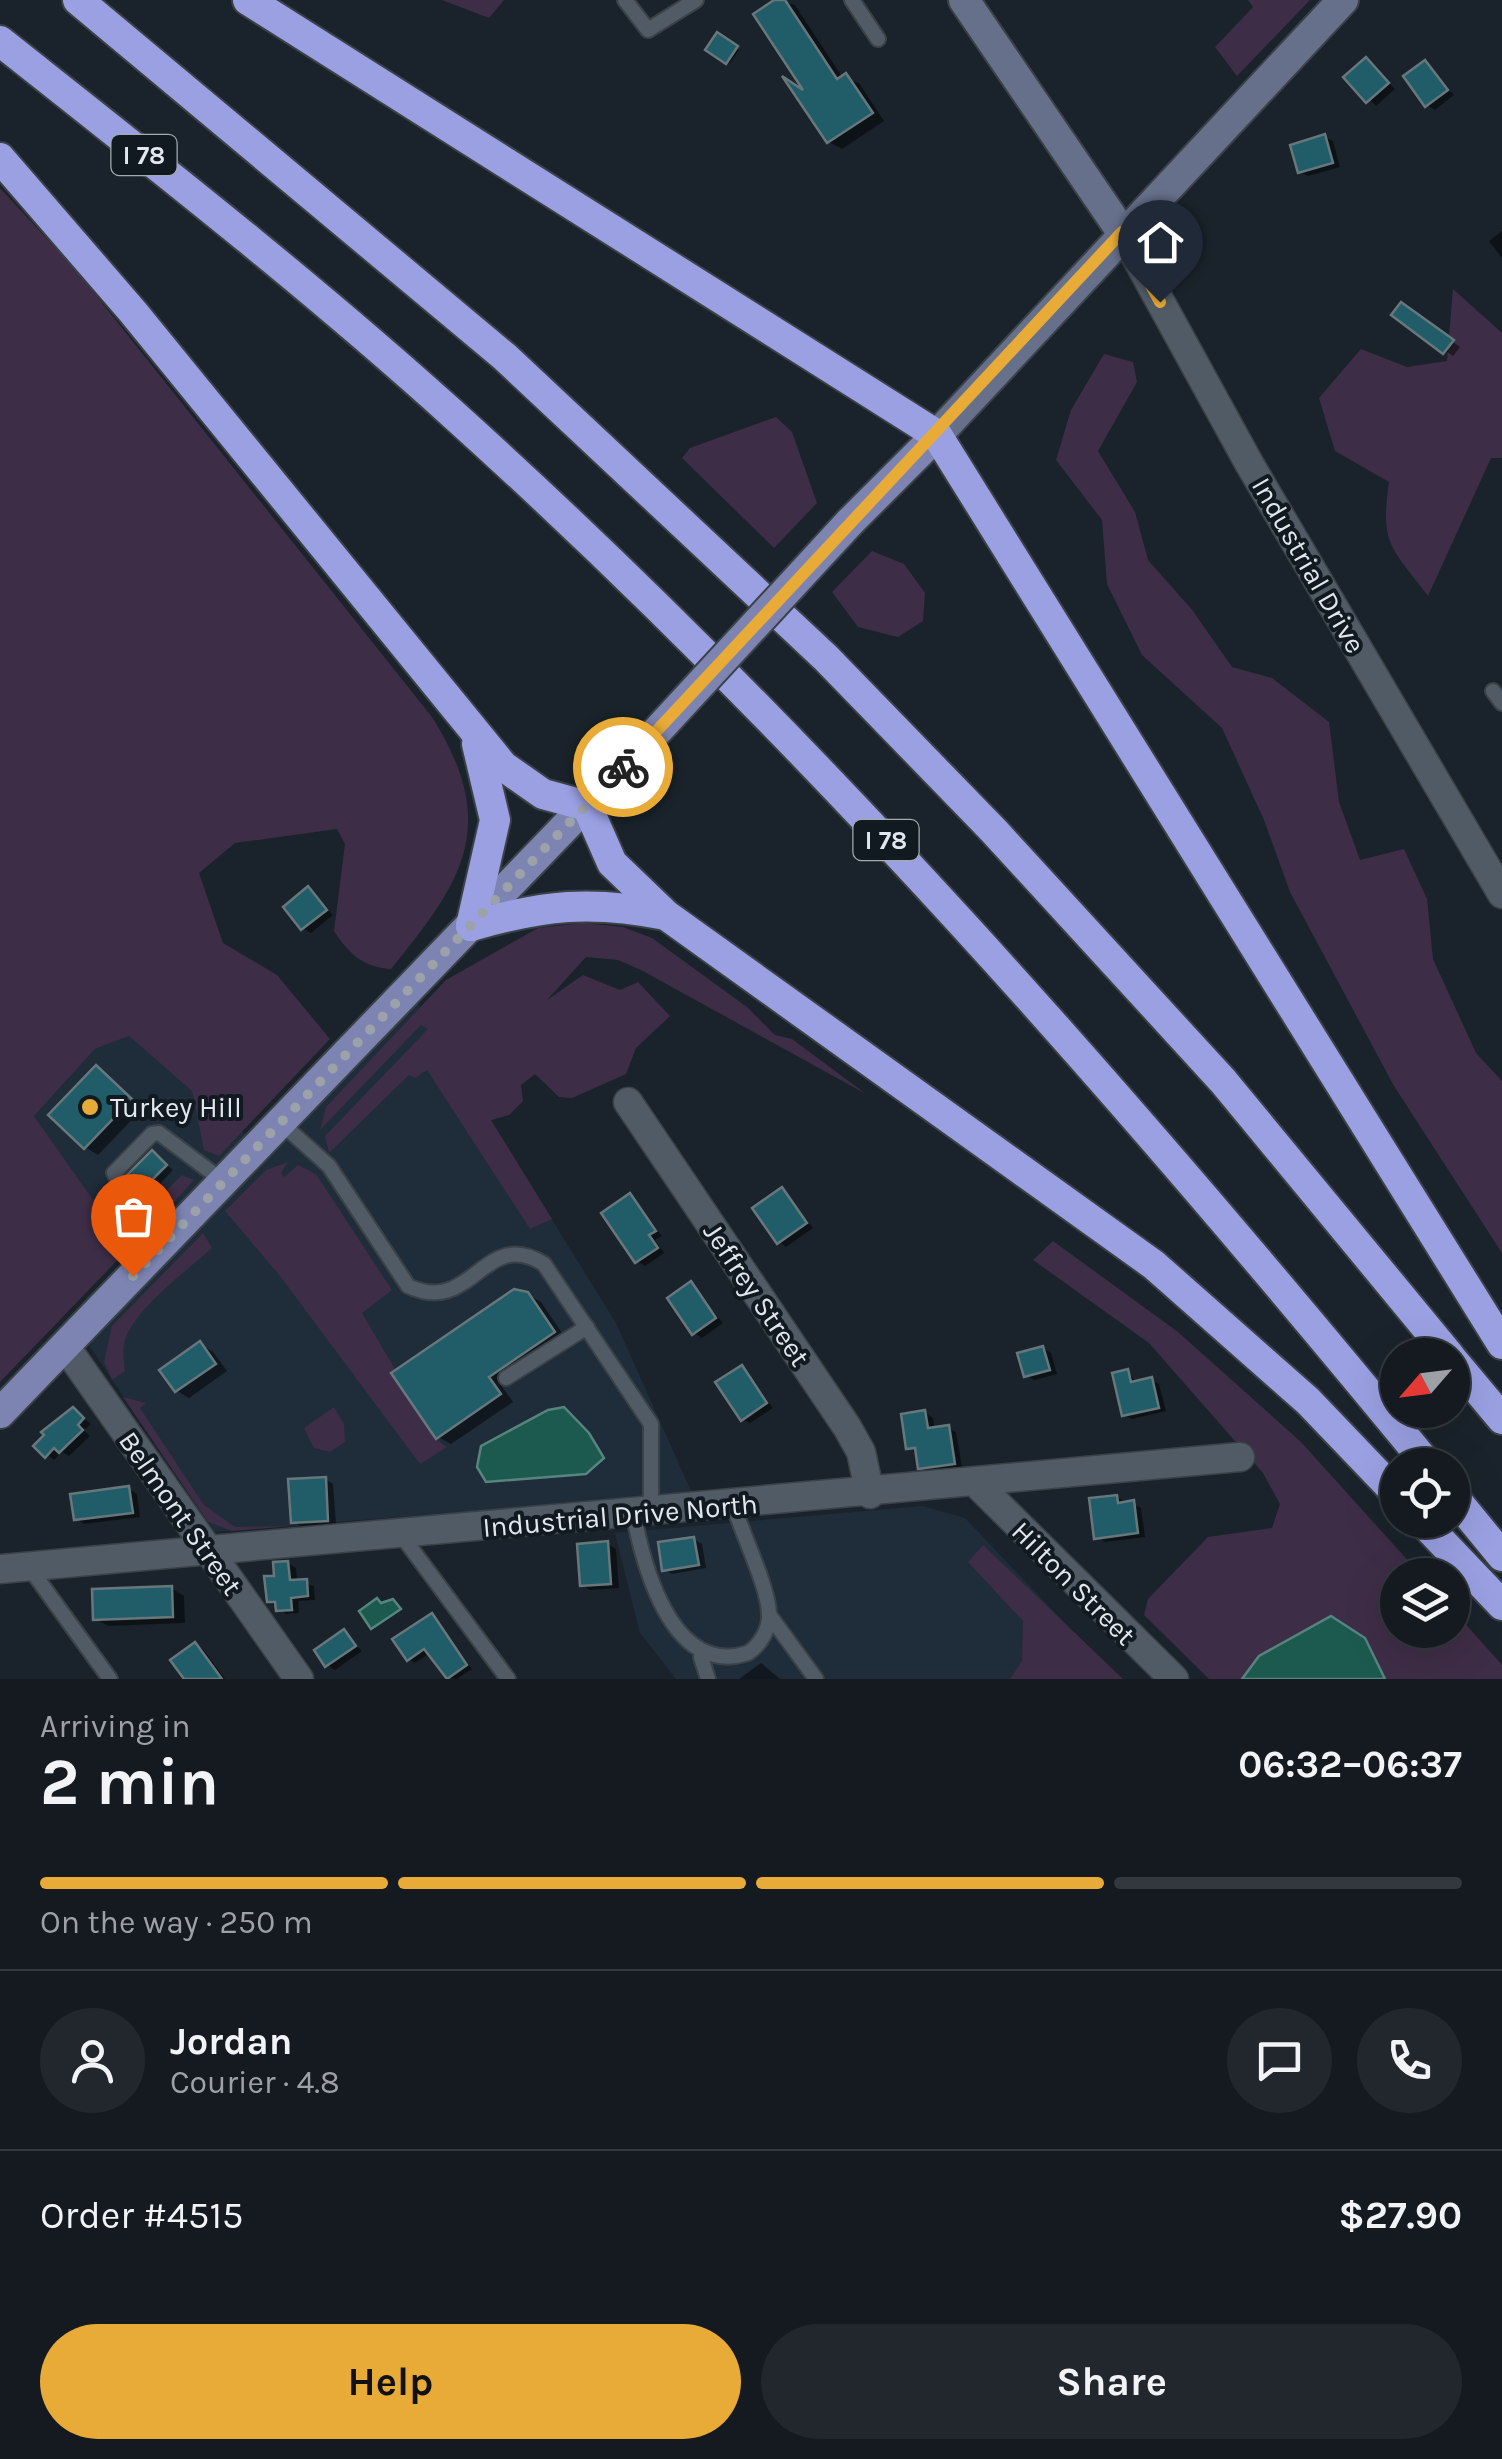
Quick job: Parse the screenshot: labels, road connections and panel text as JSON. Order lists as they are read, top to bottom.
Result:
{
  "streets": {
    "highway": ["I 78"],
    "street": [
      "Industrial Drive",
      "Jeffrey Street",
      "Belmont Street",
      "Industrial Drive North",
      "Hilton Street"
    ]
  },
  "crossings": [
    ["Jeffrey Street", "Industrial Drive North"],
    ["Belmont Street", "Industrial Drive North"],
    ["Industrial Drive North", "Hilton Street"]
  ],
  "places": ["Turkey Hill"],
  "north": "bottom left",
  "page": {
    "heading": ["2 min", "Arriving in", "06:32–06:37"],
    "panel": [
      "Jordan",
      "Courier · 4.8",
      "Order #4515",
      "$27.90"
    ],
    "bar": "On the way · 250 m",
    "buttons": ["Help", "Share"]
  }
}
